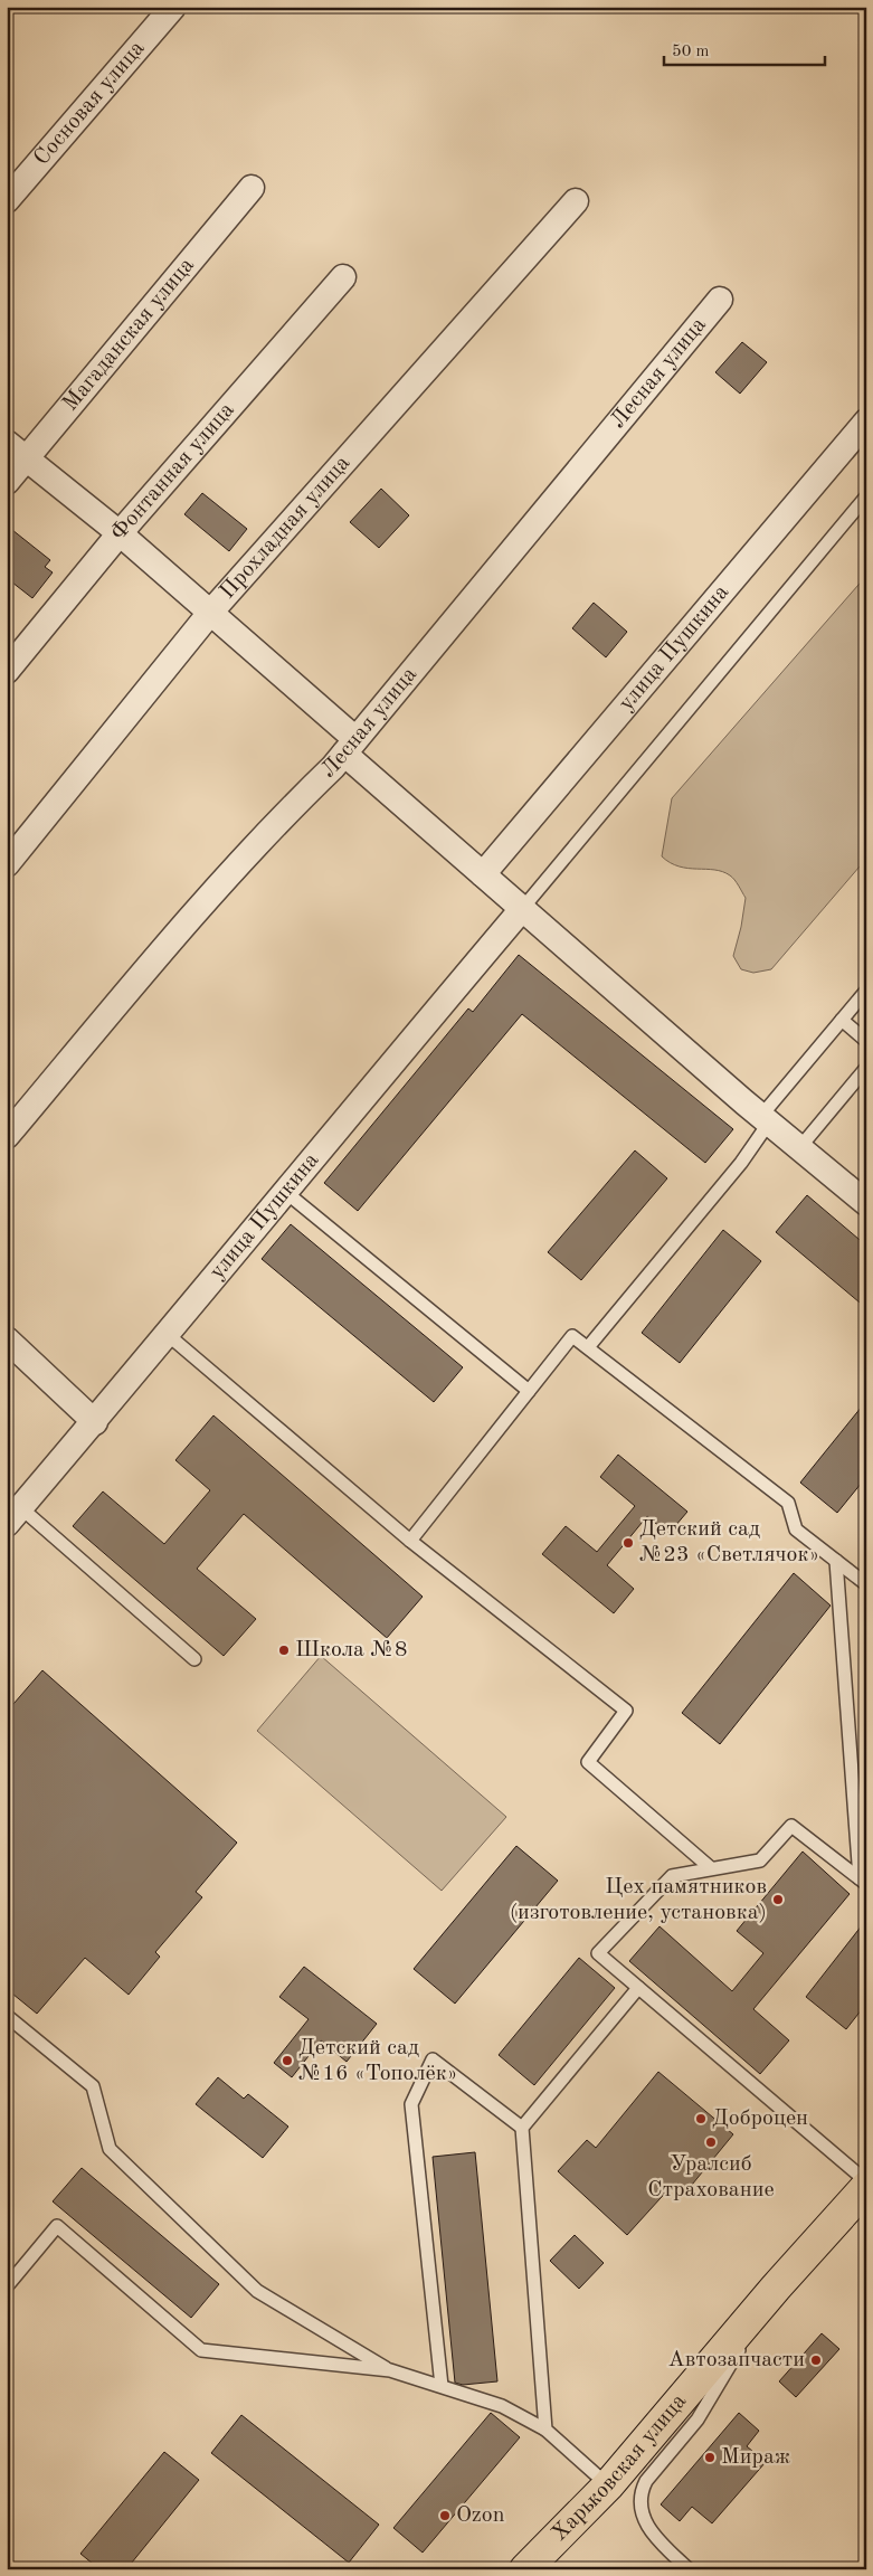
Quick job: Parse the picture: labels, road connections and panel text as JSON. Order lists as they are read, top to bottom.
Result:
{
  "streets": {
    "highway": ["Харьковская улица"],
    "street": [
      "Сосновая улица",
      "Магаданская улица",
      "Лесная улица",
      "Фонтанная улица",
      "Прохладная улица",
      "улица Пушкина"
    ]
  },
  "places": [
    "Детский сад №23 «Светлячок»",
    "Школа №8",
    "Цех памятников (изготовление, установка)",
    "Детский сад №16 «Тополёк»",
    "Доброцен",
    "Уралсиб Страхование",
    "Автозапчасти",
    "Мираж",
    "Ozon"
  ],
  "scale_bar": "50 m"
}
